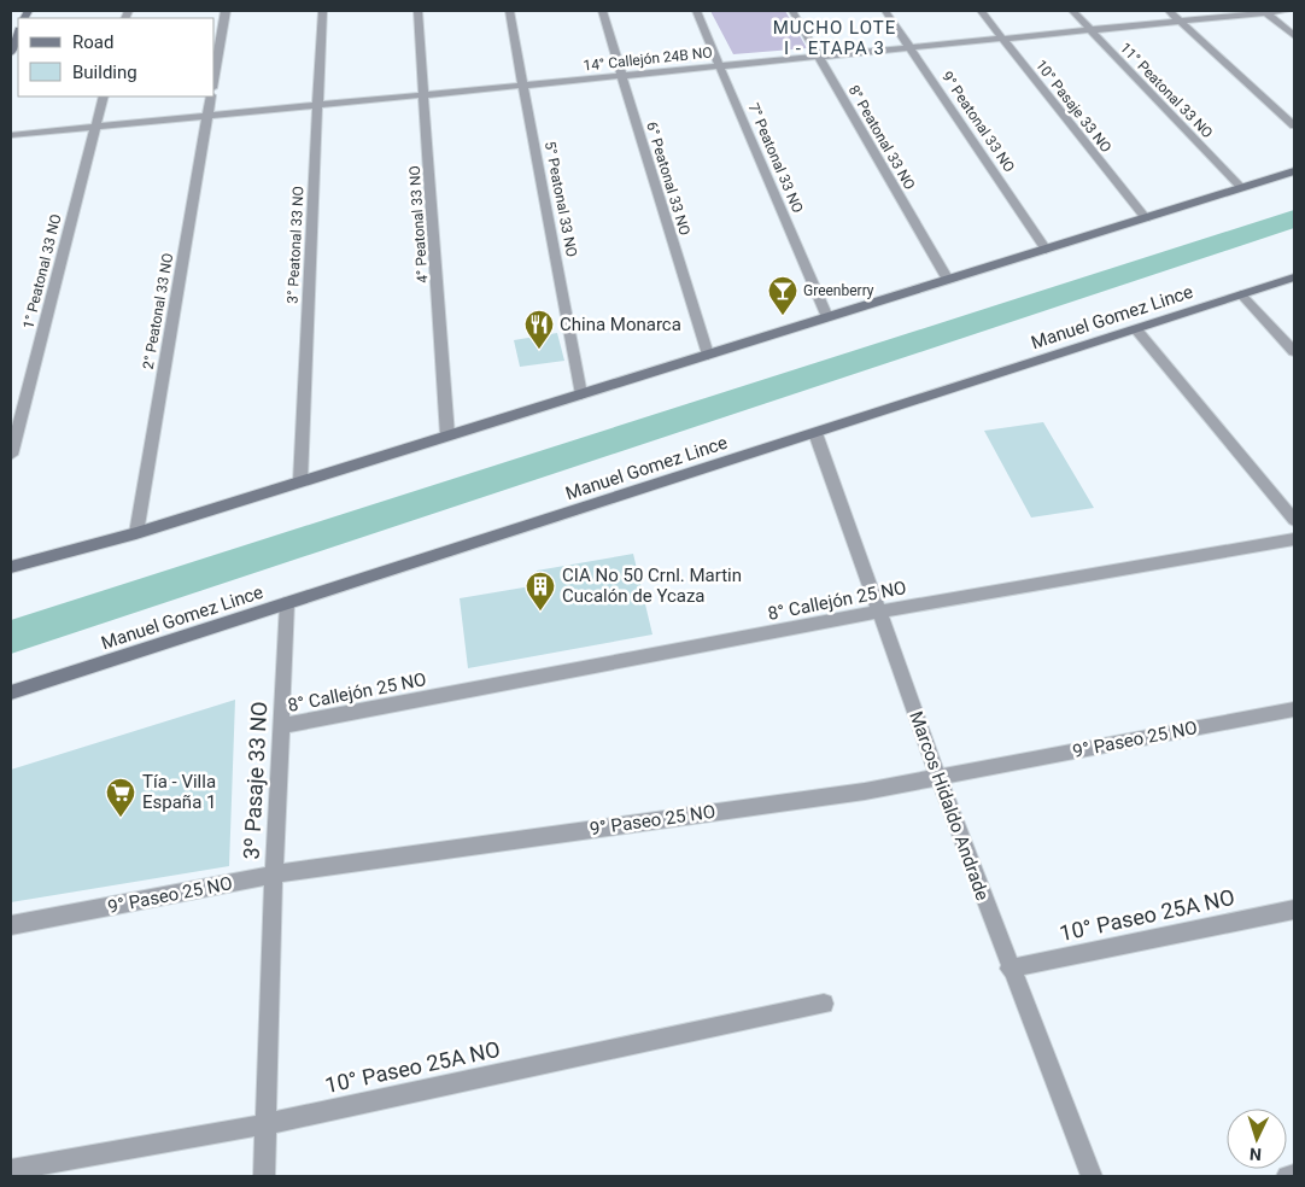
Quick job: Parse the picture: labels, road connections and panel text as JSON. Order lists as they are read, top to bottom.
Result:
{
  "streets": {
    "main road": ["Manuel Gomez Lince"],
    "street": [
      "14° Callejón 24B NO",
      "11° Peatonal 33 NO",
      "10° Pasaje 33 NO",
      "9° Peatonal 33 NO",
      "8° Peatonal 33 NO",
      "7° Peatonal 33 NO",
      "6° Peatonal 33 NO",
      "5° Peatonal 33 NO",
      "4° Peatonal 33 NO",
      "3° Peatonal 33 NO",
      "1° Peatonal 33 NO",
      "2° Peatonal 33 NO",
      "8° Callejón 25 NO",
      "9° Paseo 25 NO",
      "3º Pasaje 33 NO",
      "Marcos Hidaldo Andrade",
      "10° Paseo 25A NO"
    ]
  },
  "crossings": [
    ["14° Callejón 24B NO", "11° Peatonal 33 NO"],
    ["14° Callejón 24B NO", "10° Pasaje 33 NO"],
    ["14° Callejón 24B NO", "9° Peatonal 33 NO"],
    ["14° Callejón 24B NO", "8° Peatonal 33 NO"],
    ["14° Callejón 24B NO", "7° Peatonal 33 NO"],
    ["14° Callejón 24B NO", "6° Peatonal 33 NO"],
    ["14° Callejón 24B NO", "5° Peatonal 33 NO"],
    ["14° Callejón 24B NO", "4° Peatonal 33 NO"],
    ["14° Callejón 24B NO", "3° Peatonal 33 NO"],
    ["14° Callejón 24B NO", "1° Peatonal 33 NO"],
    ["14° Callejón 24B NO", "2° Peatonal 33 NO"],
    ["Manuel Gomez Lince", "3º Pasaje 33 NO"],
    ["Manuel Gomez Lince", "Marcos Hidaldo Andrade"],
    ["8° Callejón 25 NO", "3º Pasaje 33 NO"],
    ["8° Callejón 25 NO", "Marcos Hidaldo Andrade"],
    ["9° Paseo 25 NO", "3º Pasaje 33 NO"],
    ["9° Paseo 25 NO", "Marcos Hidaldo Andrade"],
    ["3º Pasaje 33 NO", "10° Paseo 25A NO"],
    ["Marcos Hidaldo Andrade", "10° Paseo 25A NO"]
  ],
  "districts": ["MUCHO LOTE I - ETAPA 3"],
  "places": {
    "bar": ["Greenberry"],
    "restaurant": ["China Monarca"],
    "building": ["CIA No 50 Crnl. Martin Cucalón de Ycaza"],
    "supermarket": ["Tía - Villa España 1"]
  },
  "legend": ["Road", "Building"],
  "north": "bottom"
}
